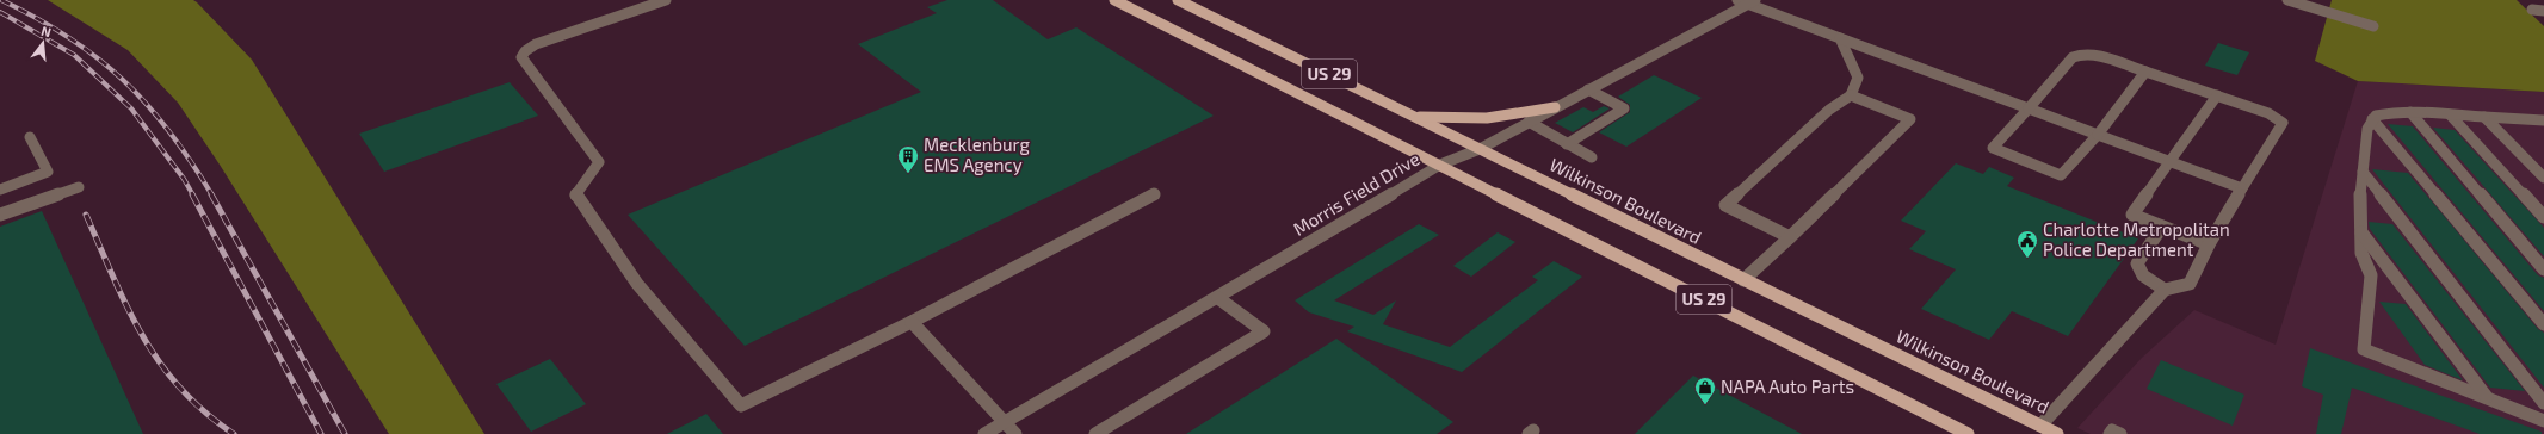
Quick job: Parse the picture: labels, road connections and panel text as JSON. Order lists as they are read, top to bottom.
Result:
{
  "streets": {
    "main road": ["US 29", "Wilkinson Boulevard"],
    "street": ["Morris Field Drive"]
  },
  "crossings": [
    ["US 29", "Morris Field Drive"],
    ["Morris Field Drive", "Wilkinson Boulevard"]
  ],
  "places": {
    "building": ["Mecklenburg EMS Agency"],
    "public building": ["Charlotte Metropolitan Police Department"],
    "shop": ["NAPA Auto Parts"]
  },
  "north": "top"
}
